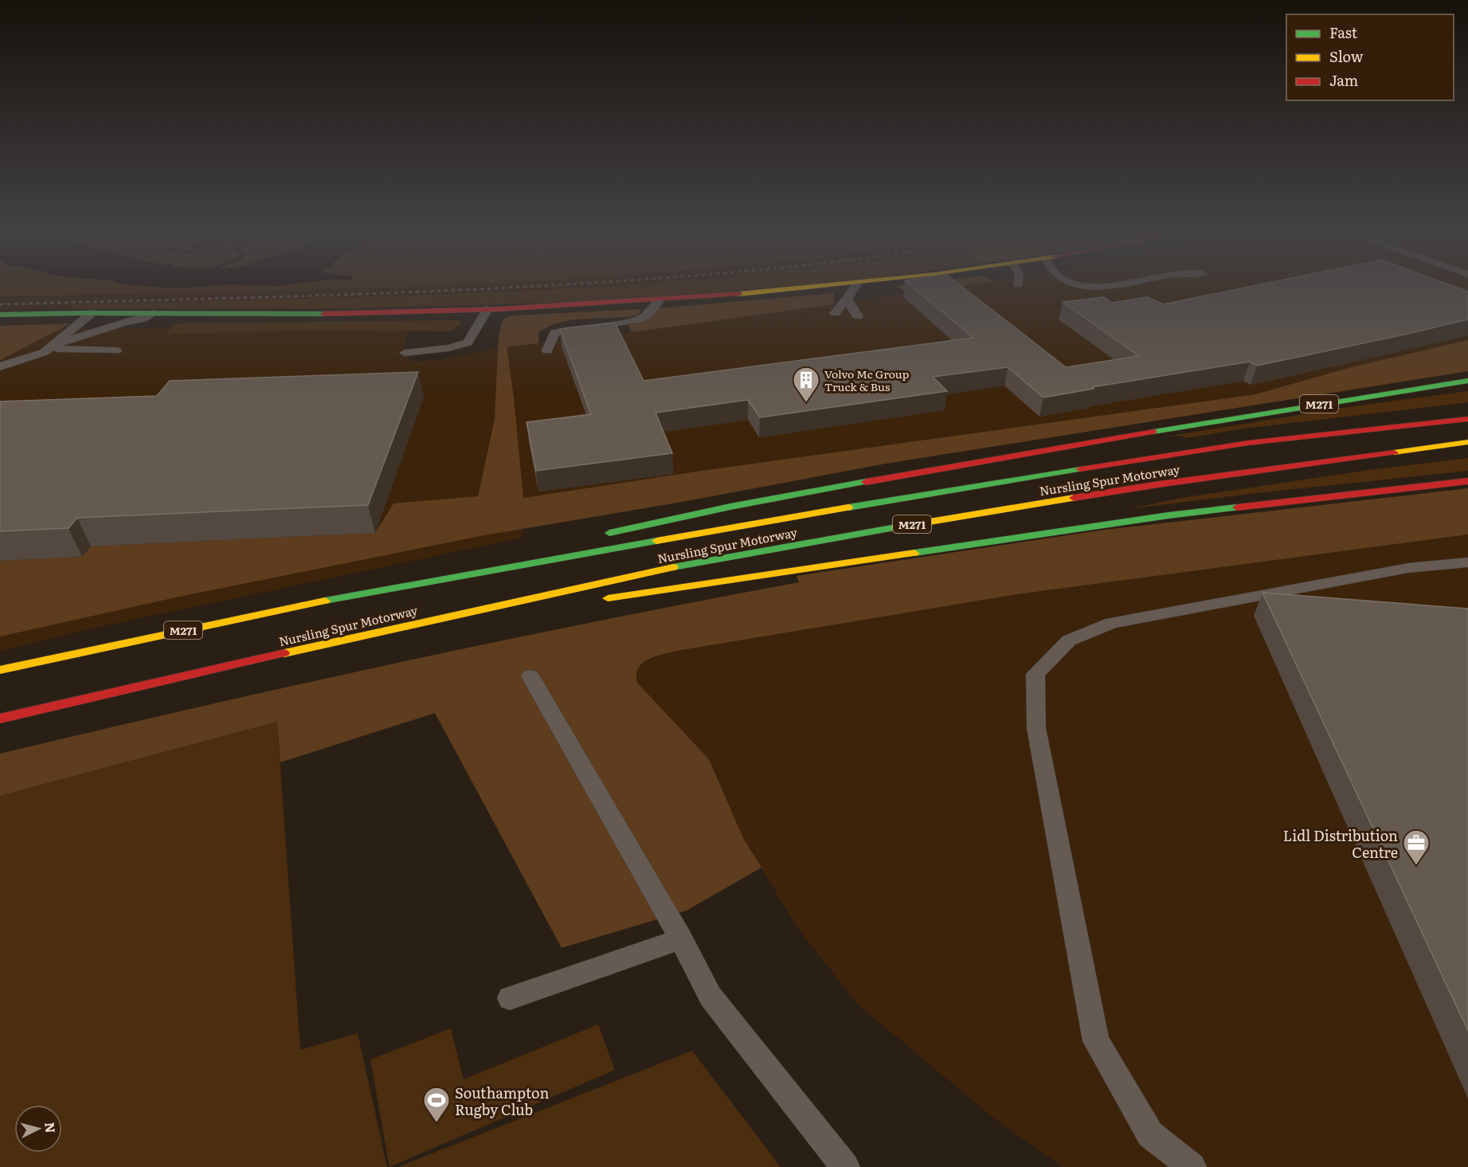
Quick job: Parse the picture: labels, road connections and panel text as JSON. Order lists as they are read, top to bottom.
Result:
{
  "streets": {
    "main road": ["M271", "Nursling Spur Motorway"]
  },
  "crossings": [
    ["M271", "Nursling Spur Motorway"]
  ],
  "places": {
    "building": ["Volvo Mc Group Truck & Bus"],
    "office": ["Lidl Distribution Centre"],
    "sports": ["Southampton Rugby Club"]
  },
  "legend": ["Fast", "Slow", "Jam"],
  "north": "right"
}
